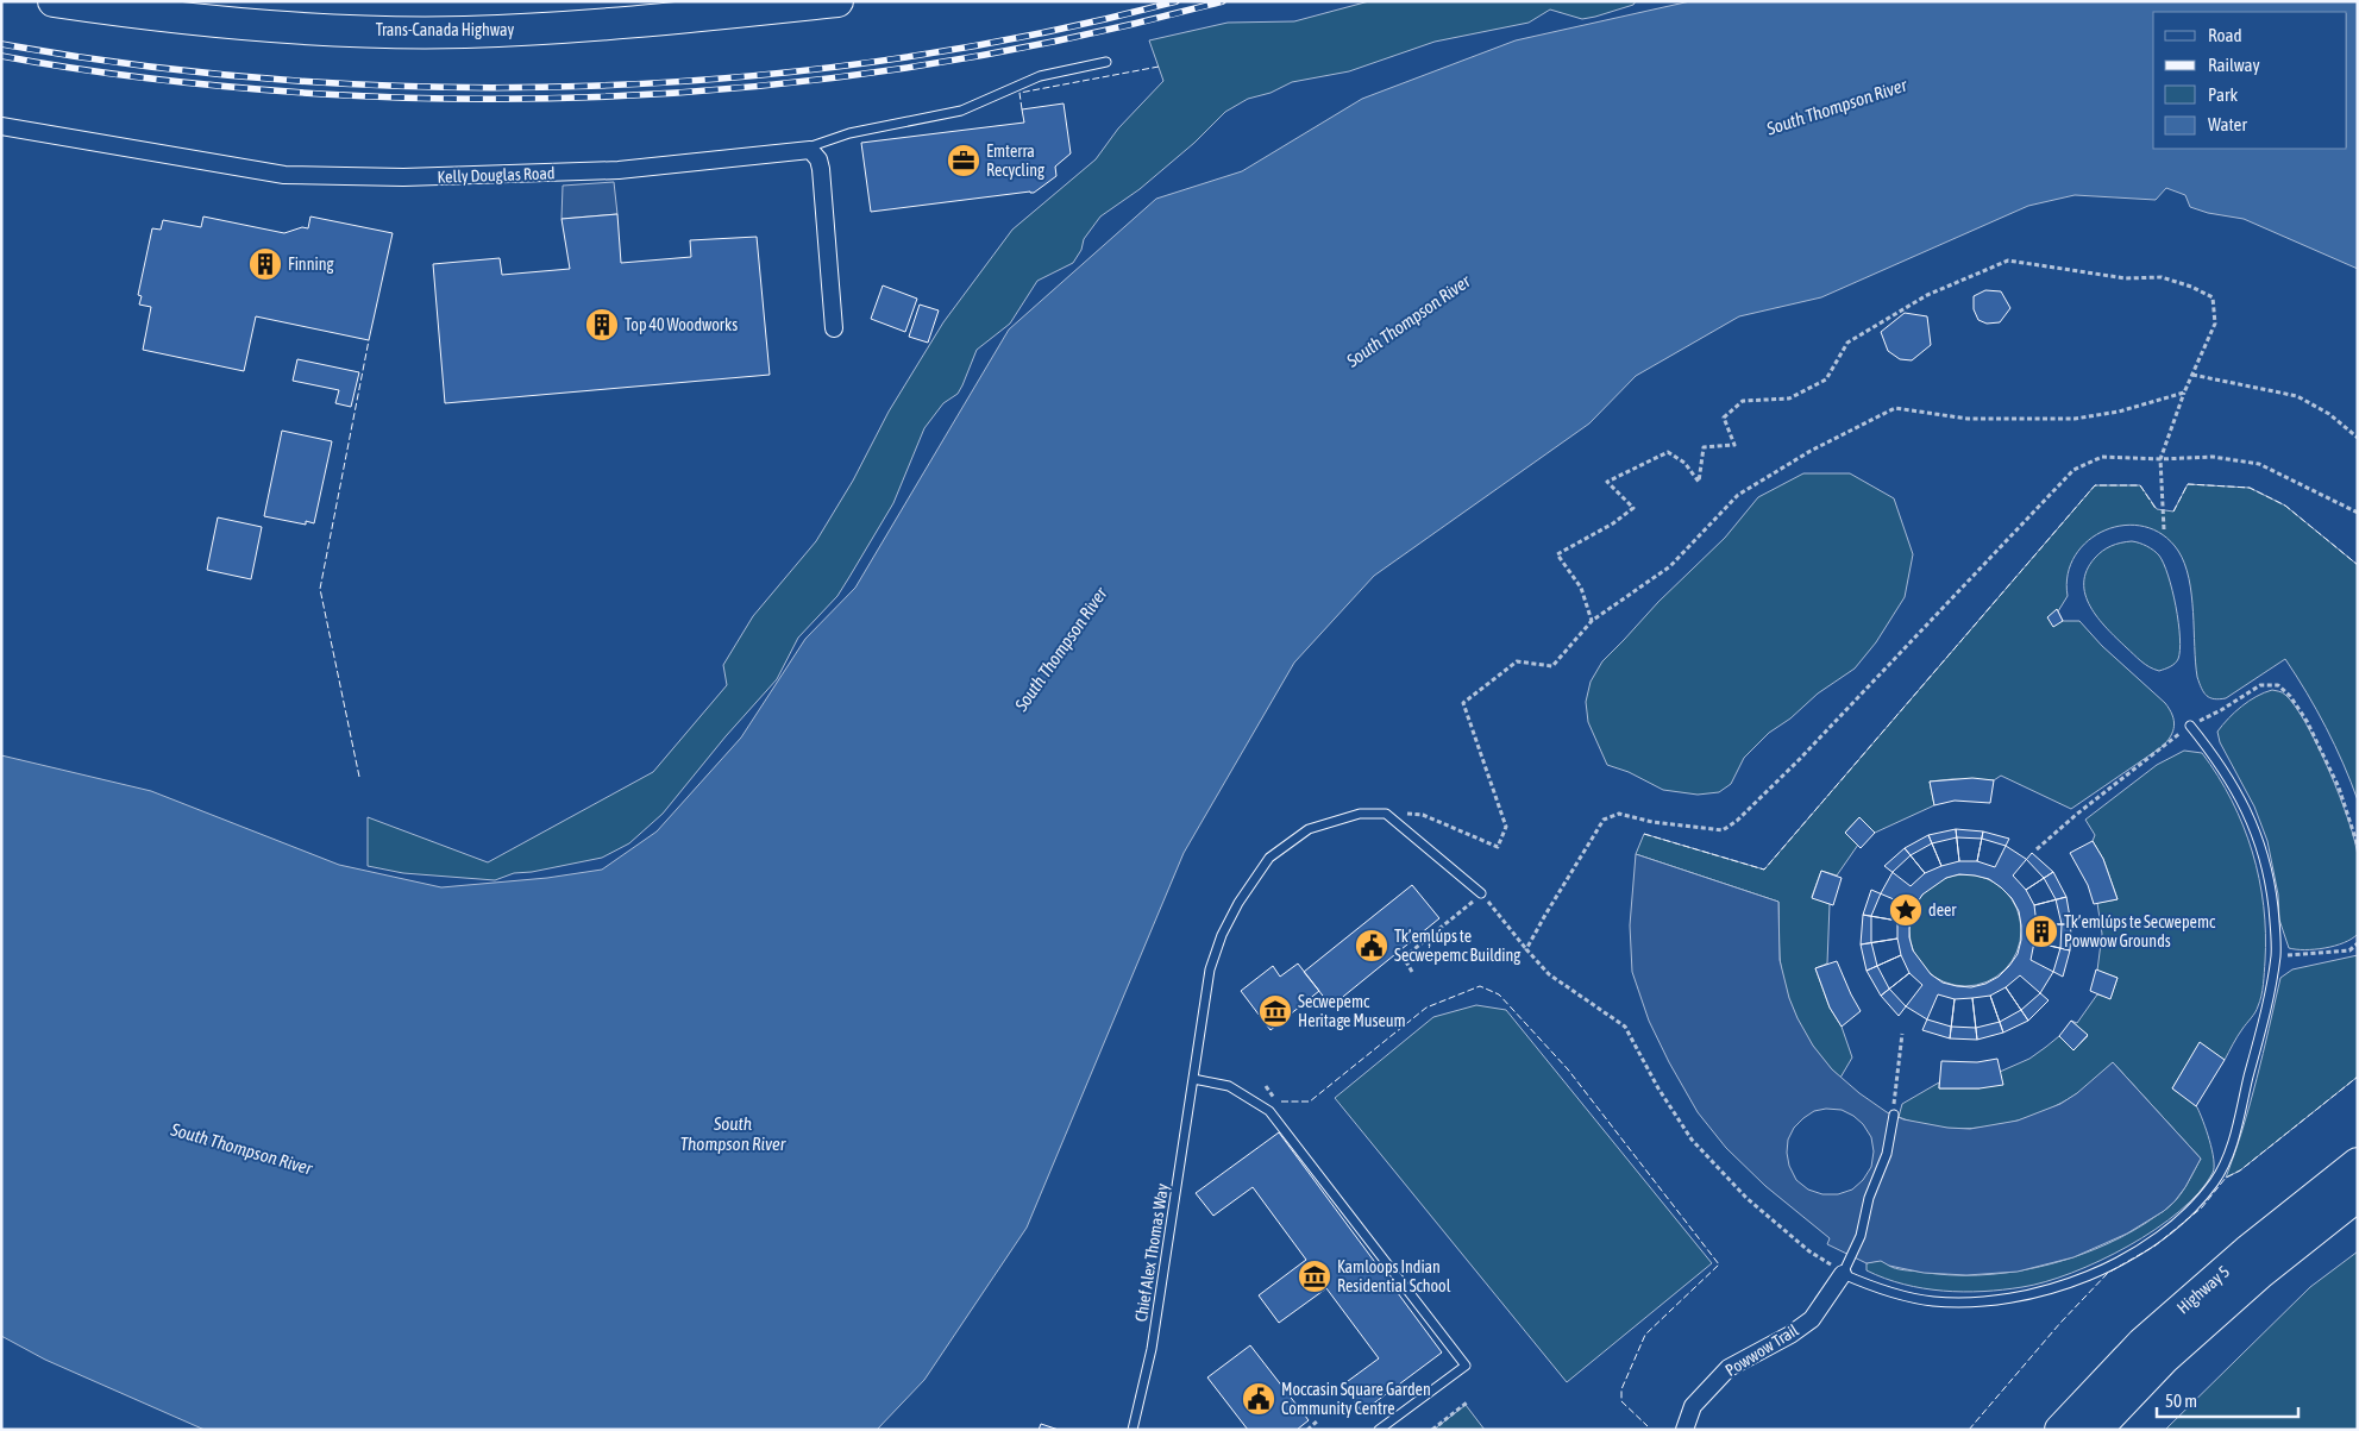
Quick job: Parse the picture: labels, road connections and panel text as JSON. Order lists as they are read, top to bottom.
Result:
{
  "streets": {
    "highway": ["Trans-Canada Highway", "Highway 5"],
    "street": ["Kelly Douglas Road", "Powwow Trail"],
    "lane": ["Chief Alex Thomas Way"]
  },
  "water": ["South Thompson River"],
  "places": {
    "office": ["Emterra Recycling"],
    "building": ["Finning", "Top 40 Woodworks", "Tk’emlúps te Secwepemc Powwow Grounds"],
    "place": ["deer"],
    "public building": ["Tk’emlúps te Secwe̓pemc Building", "Moccasin Square Garden Community Centre"],
    "museum": ["Secwepemc Heritage Museum", "Kamloops Indian Residential School"]
  },
  "legend": [
    "Road",
    "Railway",
    "Park",
    "Water"
  ],
  "scale_bar": "50 m"
}
